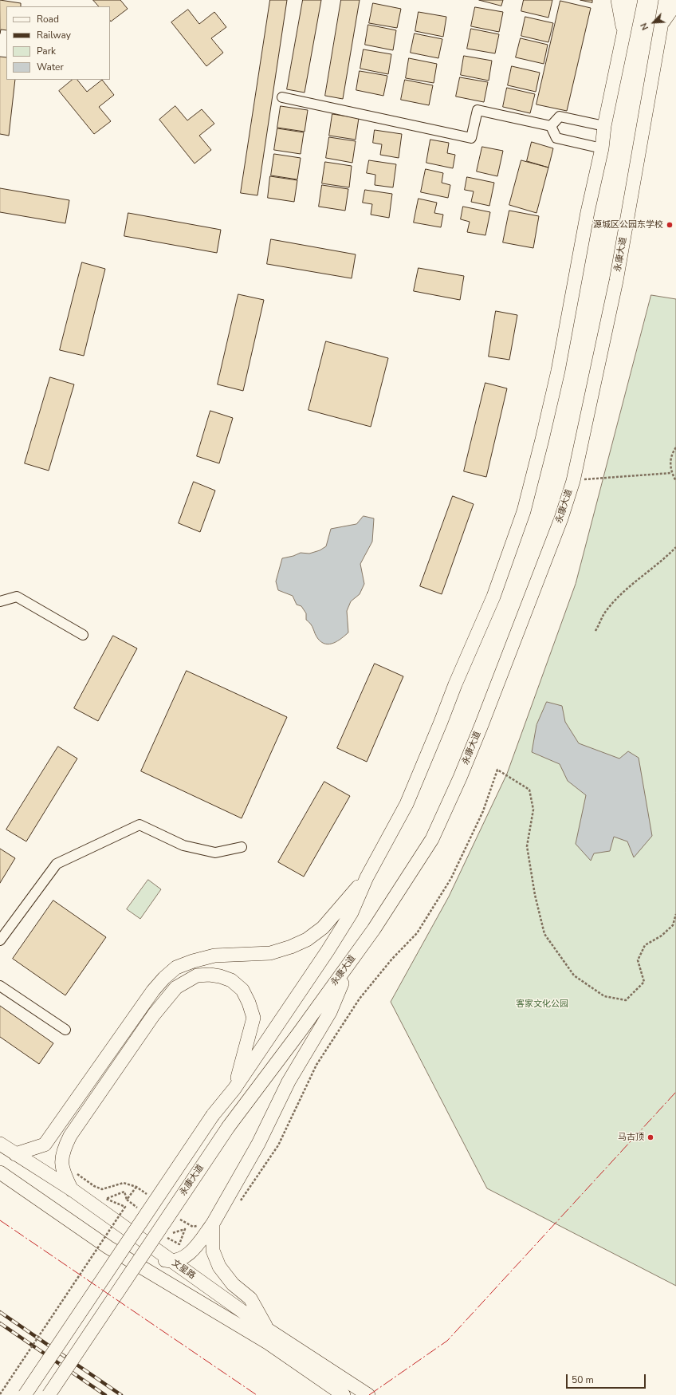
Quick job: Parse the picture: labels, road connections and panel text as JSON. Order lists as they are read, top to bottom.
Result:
{
  "streets": {
    "street": ["永康大道", "文星路"]
  },
  "parks": ["客家文化公园"],
  "places": ["源城区公园东学校", "马古顶"],
  "legend": [
    "Road",
    "Railway",
    "Park",
    "Water"
  ],
  "scale_bar": "50 m",
  "north": "bottom left"
}
